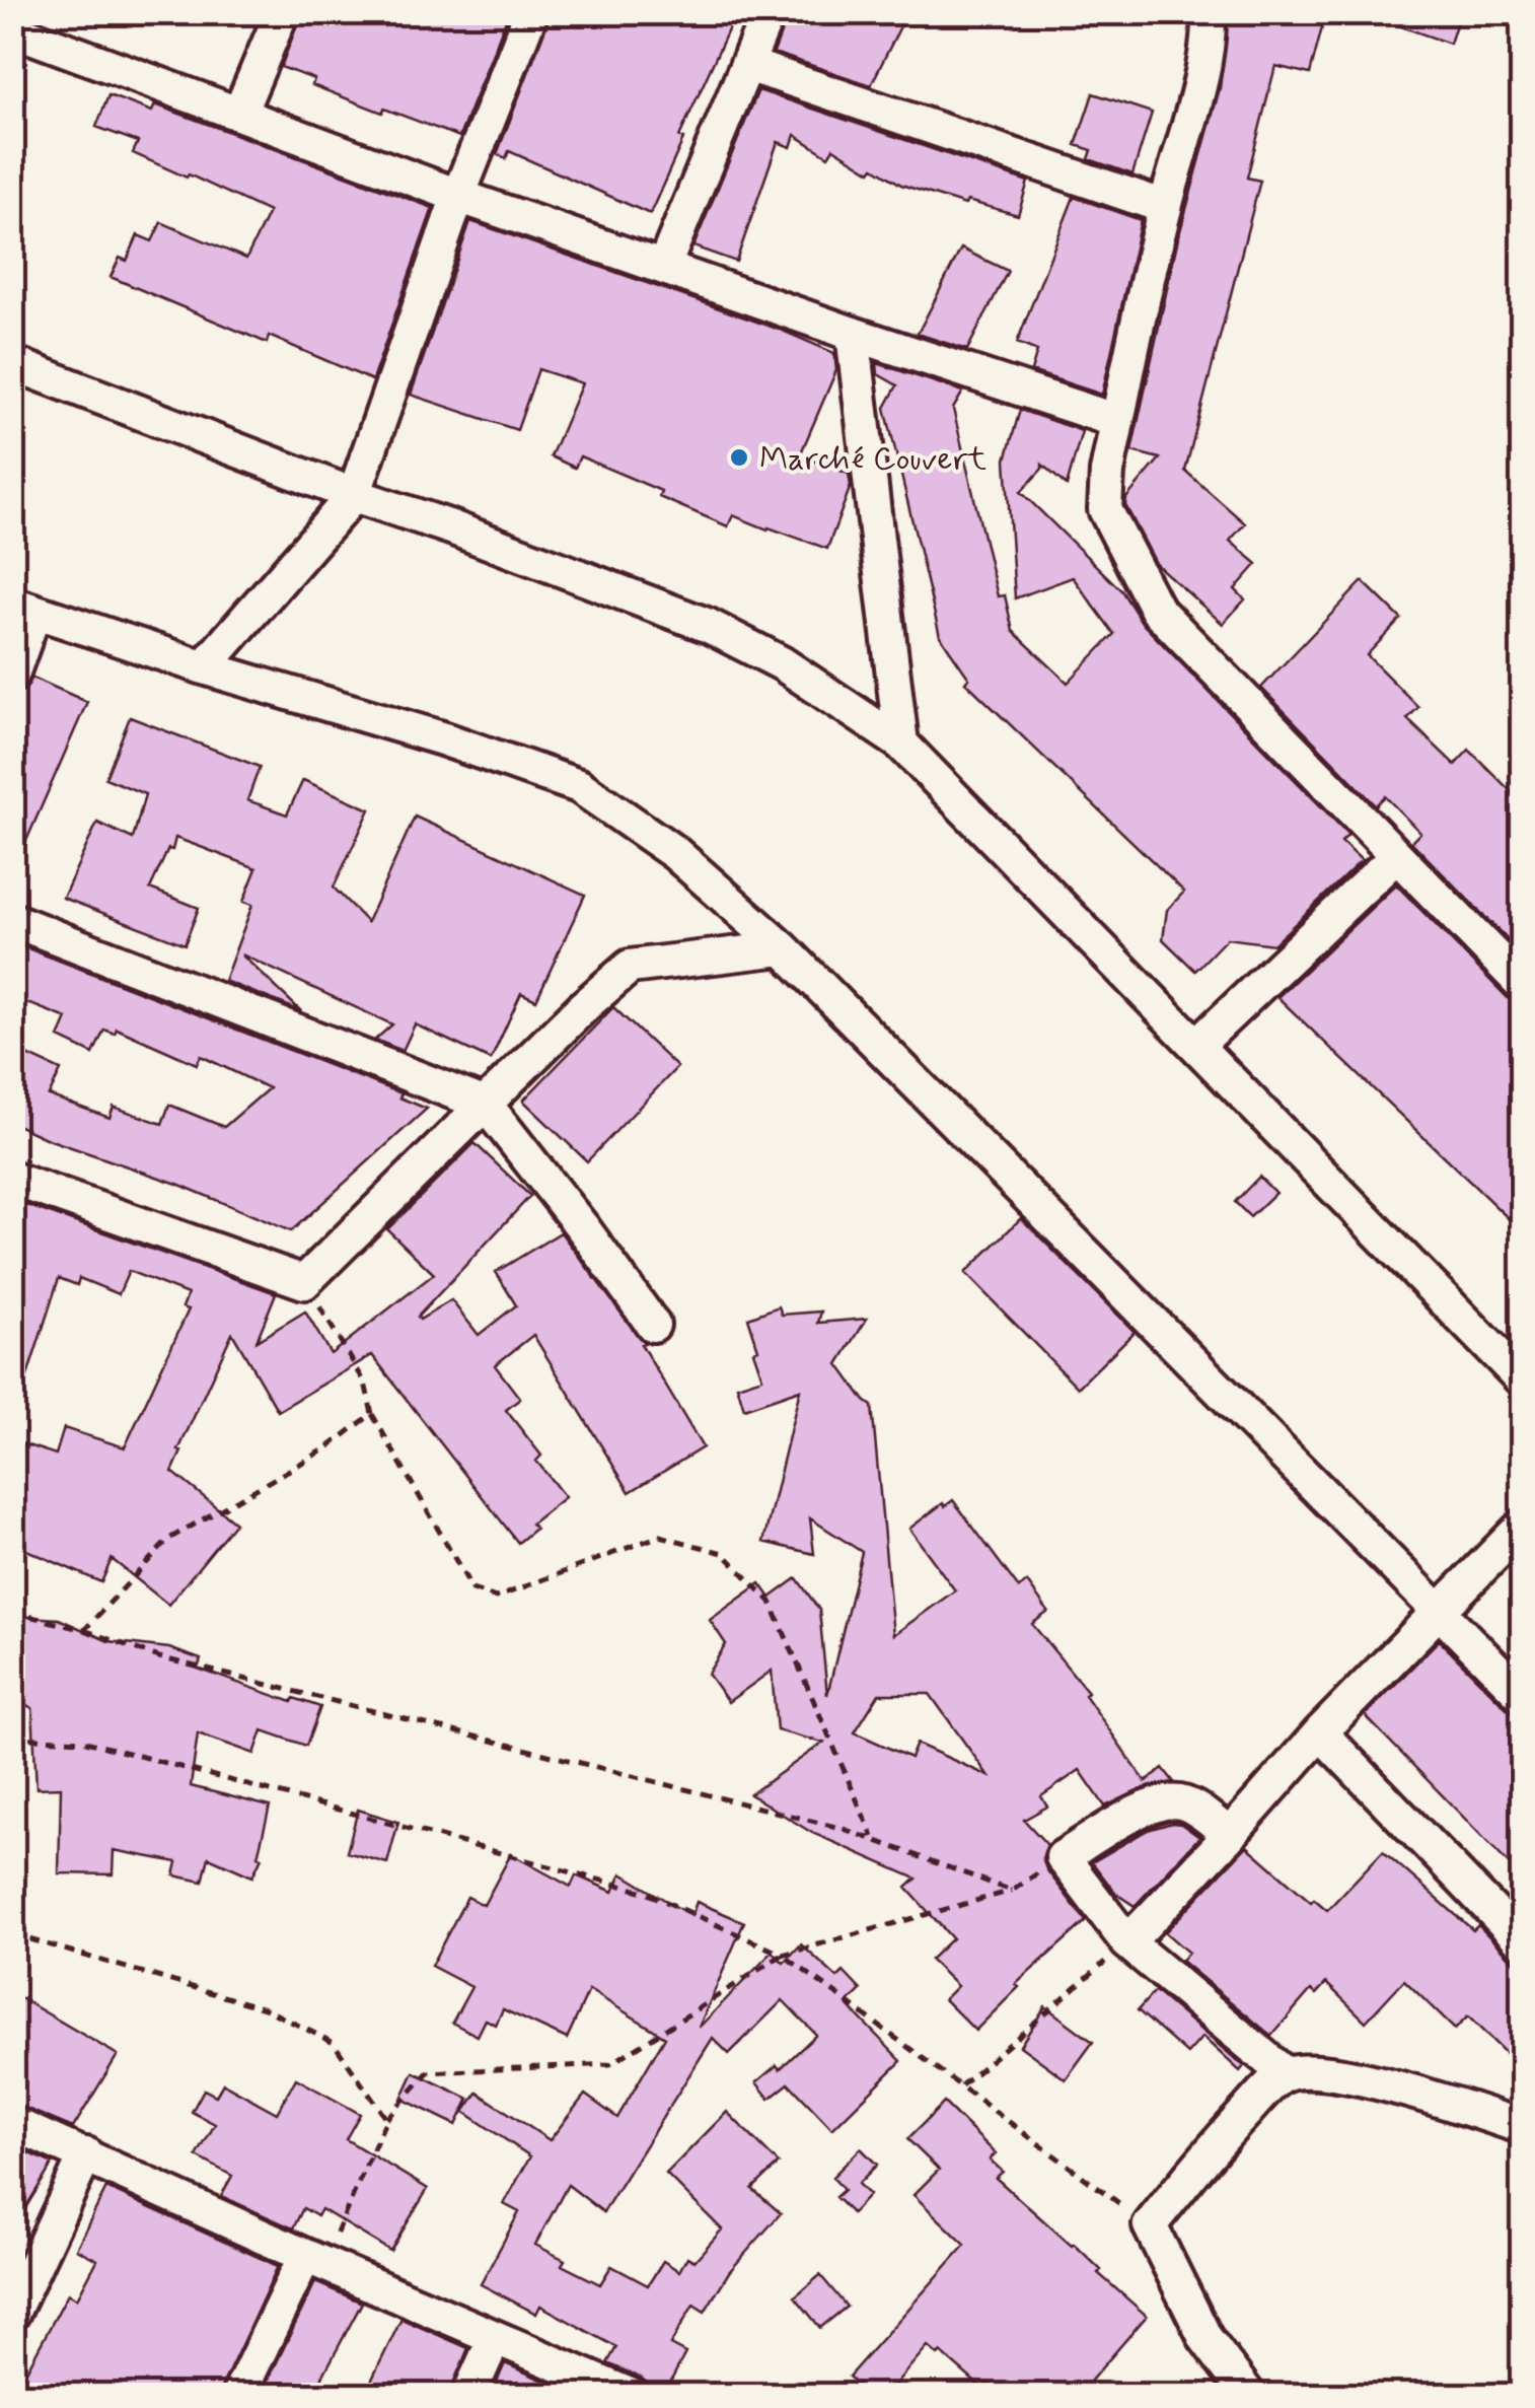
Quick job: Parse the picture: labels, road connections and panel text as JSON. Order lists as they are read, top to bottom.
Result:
{
  "places": ["Marché Couvert"]
}
